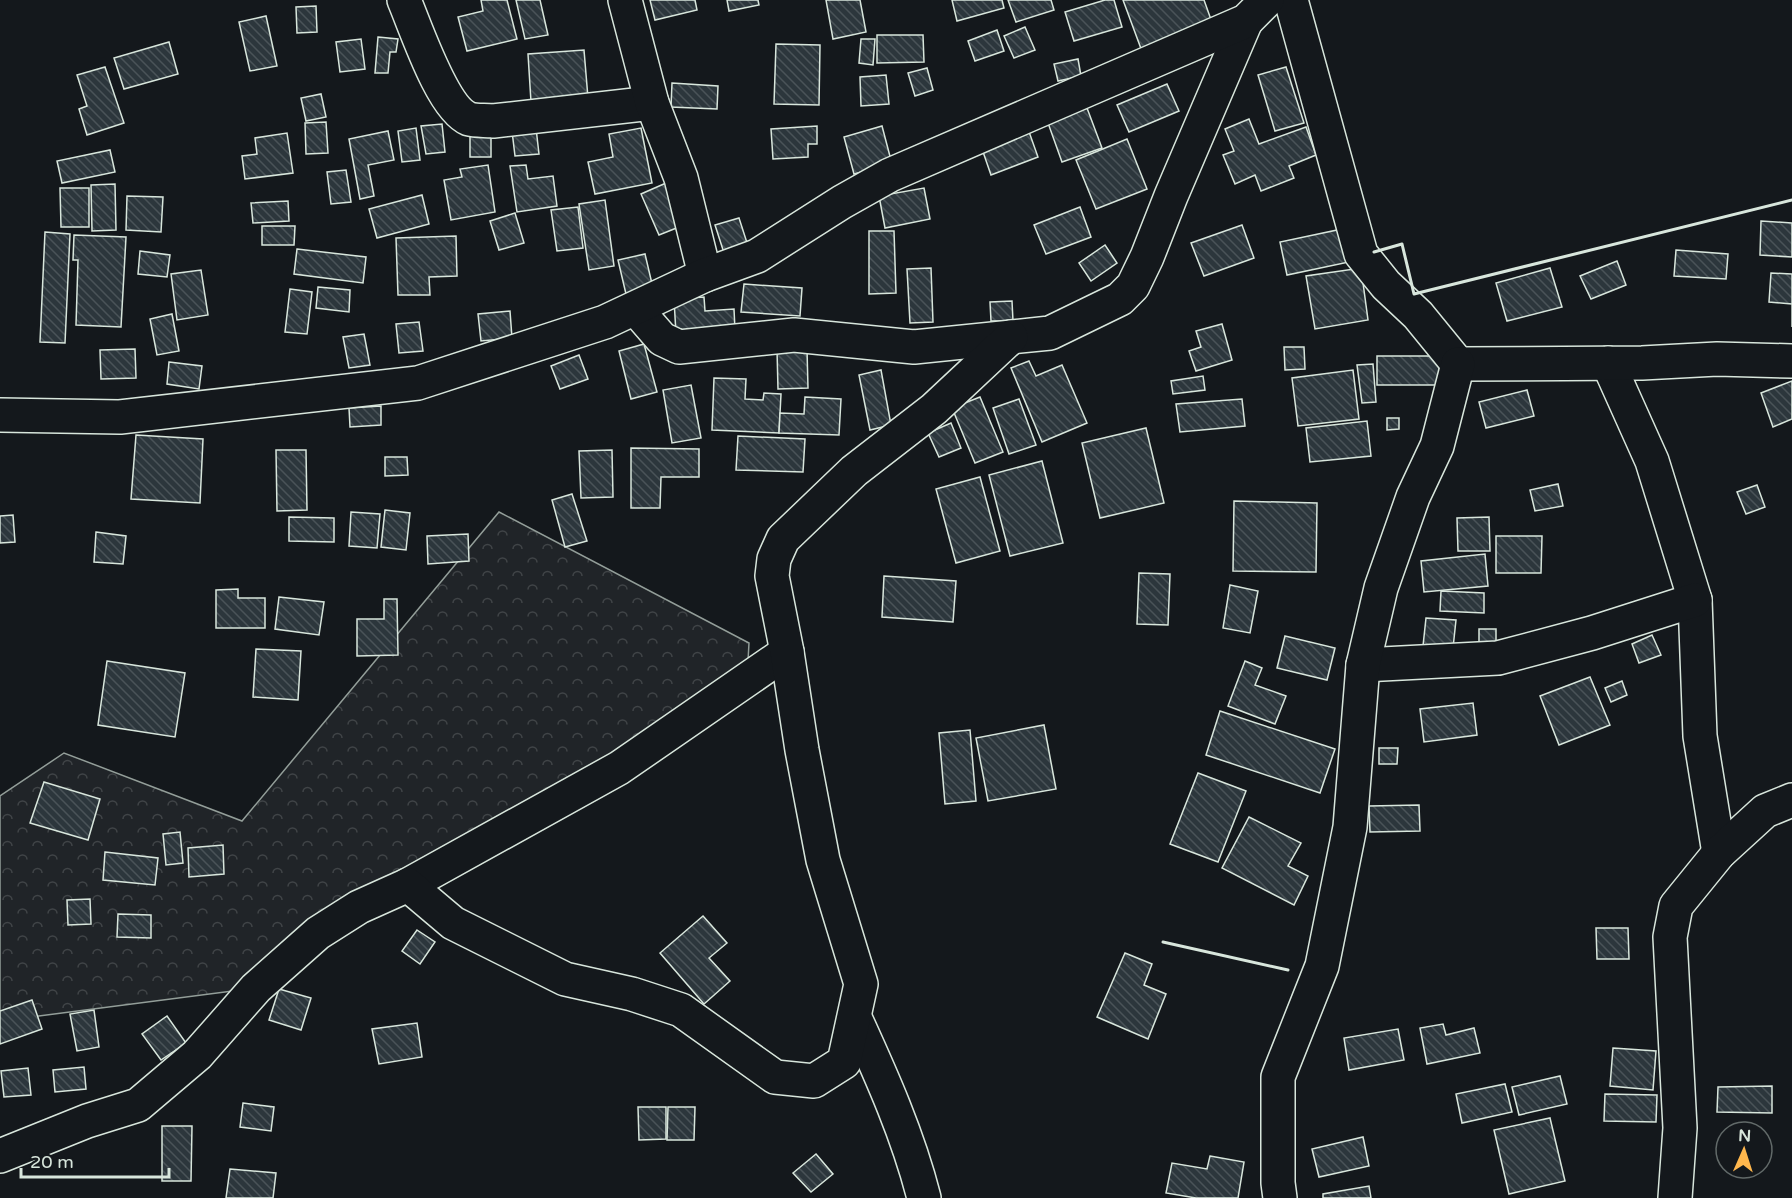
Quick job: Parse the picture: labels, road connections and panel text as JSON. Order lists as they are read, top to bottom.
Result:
{
  "scale_bar": "20 m",
  "north": "top"
}
